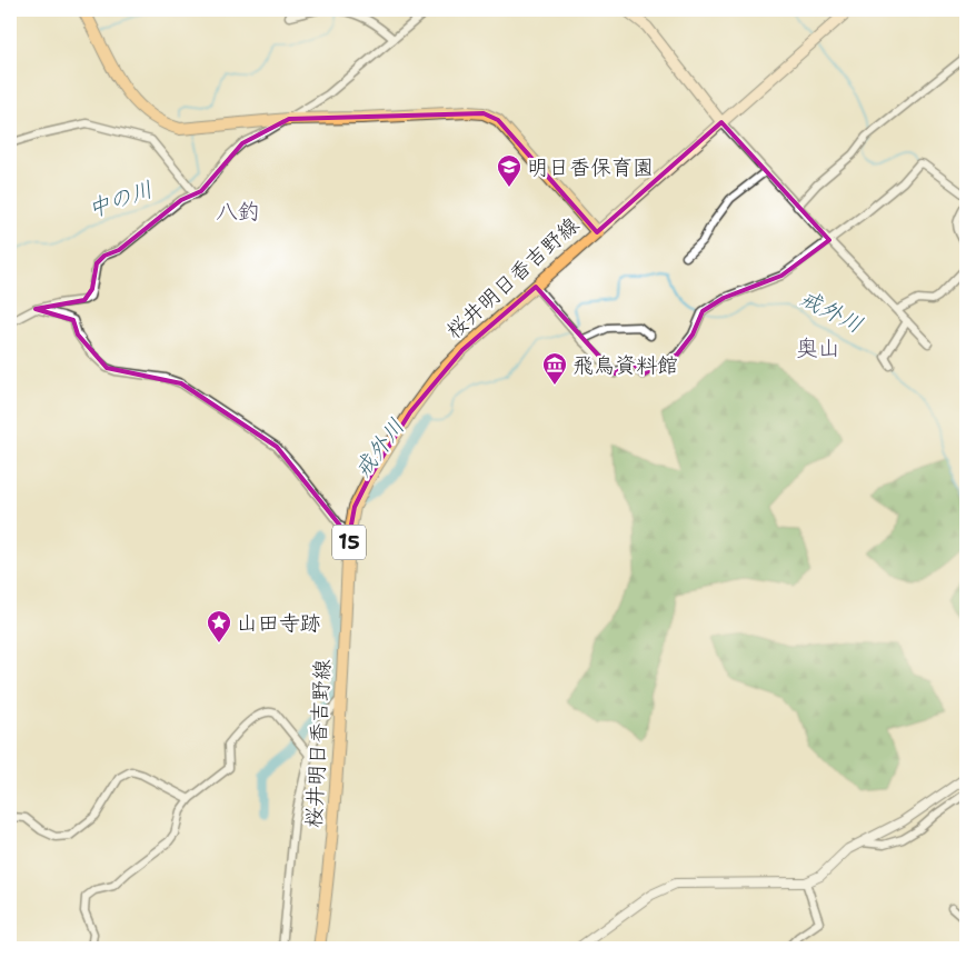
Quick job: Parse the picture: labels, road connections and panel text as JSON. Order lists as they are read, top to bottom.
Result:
{
  "streets": {
    "main road": ["桜井明日香吉野線", "15"]
  },
  "districts": ["八釣", "奥山"],
  "water": ["中の川", "戒外川"],
  "places": {
    "school or university": ["明日香保育園"],
    "museum": ["飛鳥資料館"],
    "place": ["山田寺跡"]
  }
}
